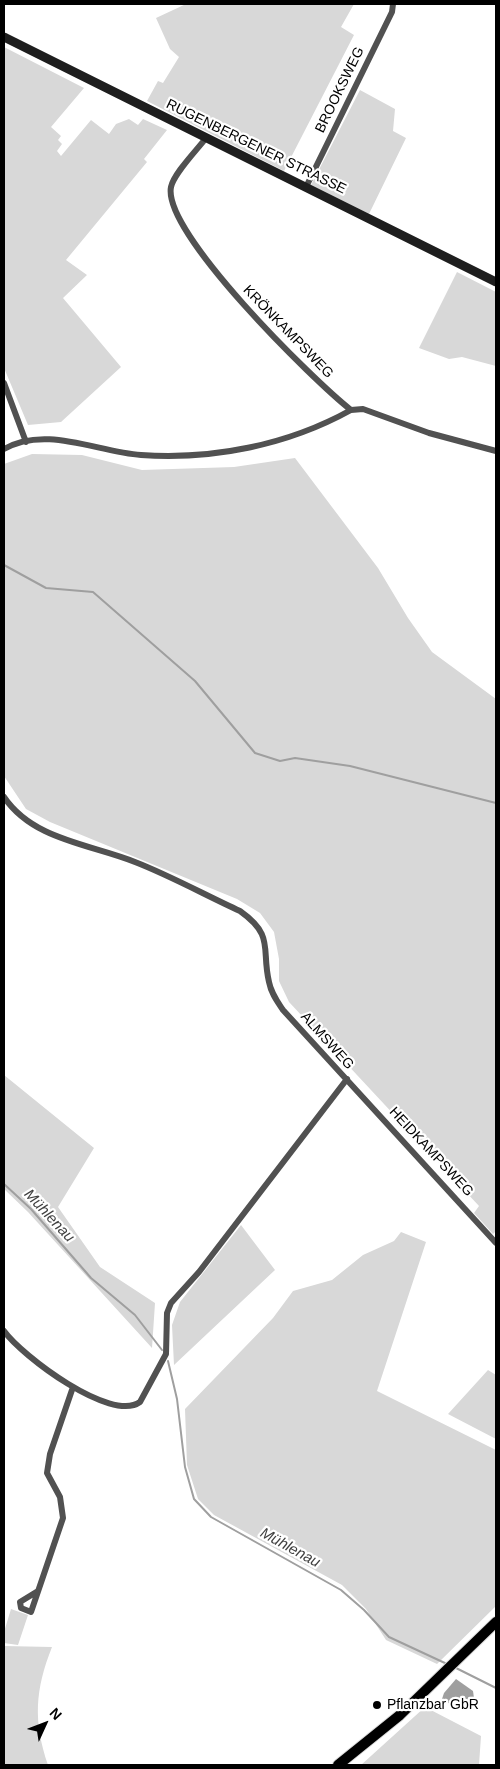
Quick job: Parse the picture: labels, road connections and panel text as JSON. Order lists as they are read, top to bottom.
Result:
{
  "streets": {
    "main road": ["RUGENBERGENER STRASSE"],
    "street": [
      "BROOKSWEG",
      "KRÖNKAMPSWEG",
      "ALMSWEG",
      "HEIDKAMPSWEG"
    ]
  },
  "crossings": [
    ["BROOKSWEG", "RUGENBERGENER STRASSE"],
    ["RUGENBERGENER STRASSE", "KRÖNKAMPSWEG"],
    ["ALMSWEG", "HEIDKAMPSWEG"]
  ],
  "water": ["Mühlenau"],
  "places": ["Pflanzbar GbR"],
  "north": "top right"
}
